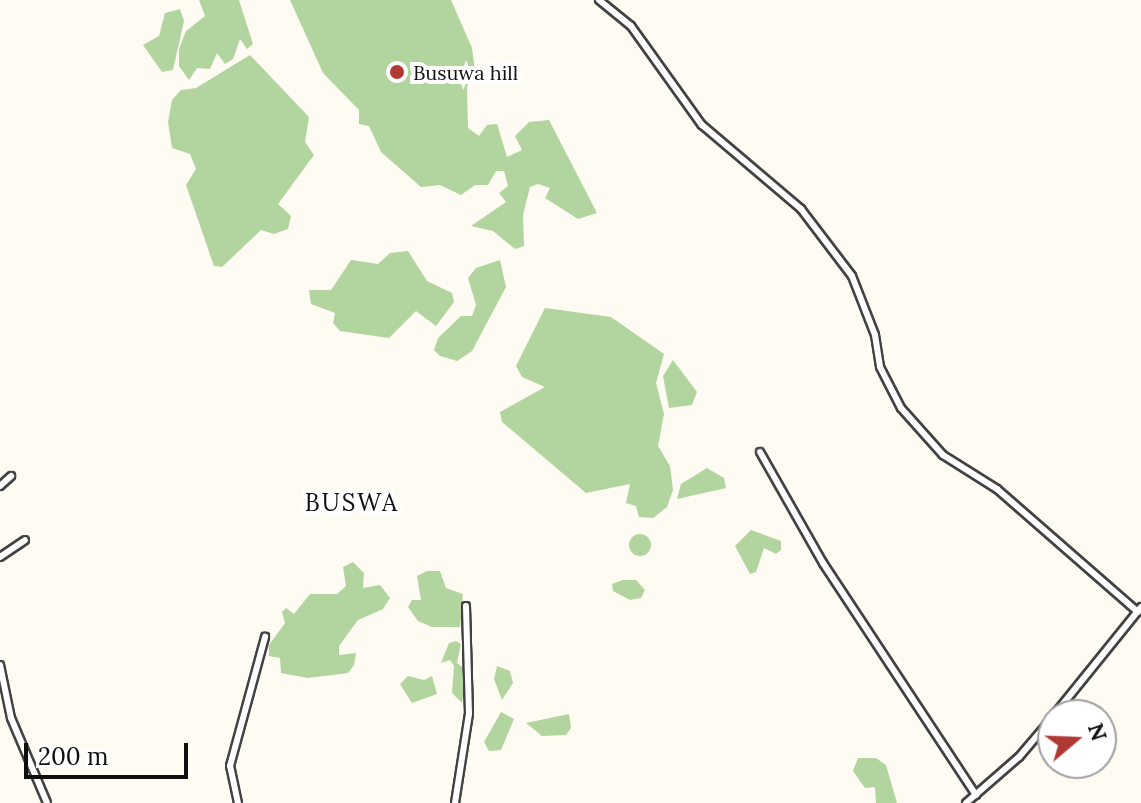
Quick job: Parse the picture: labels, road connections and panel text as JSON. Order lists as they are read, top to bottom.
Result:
{
  "districts": ["BUSWA"],
  "places": ["Busuwa hill"],
  "scale_bar": "200 m",
  "north": "right"
}
